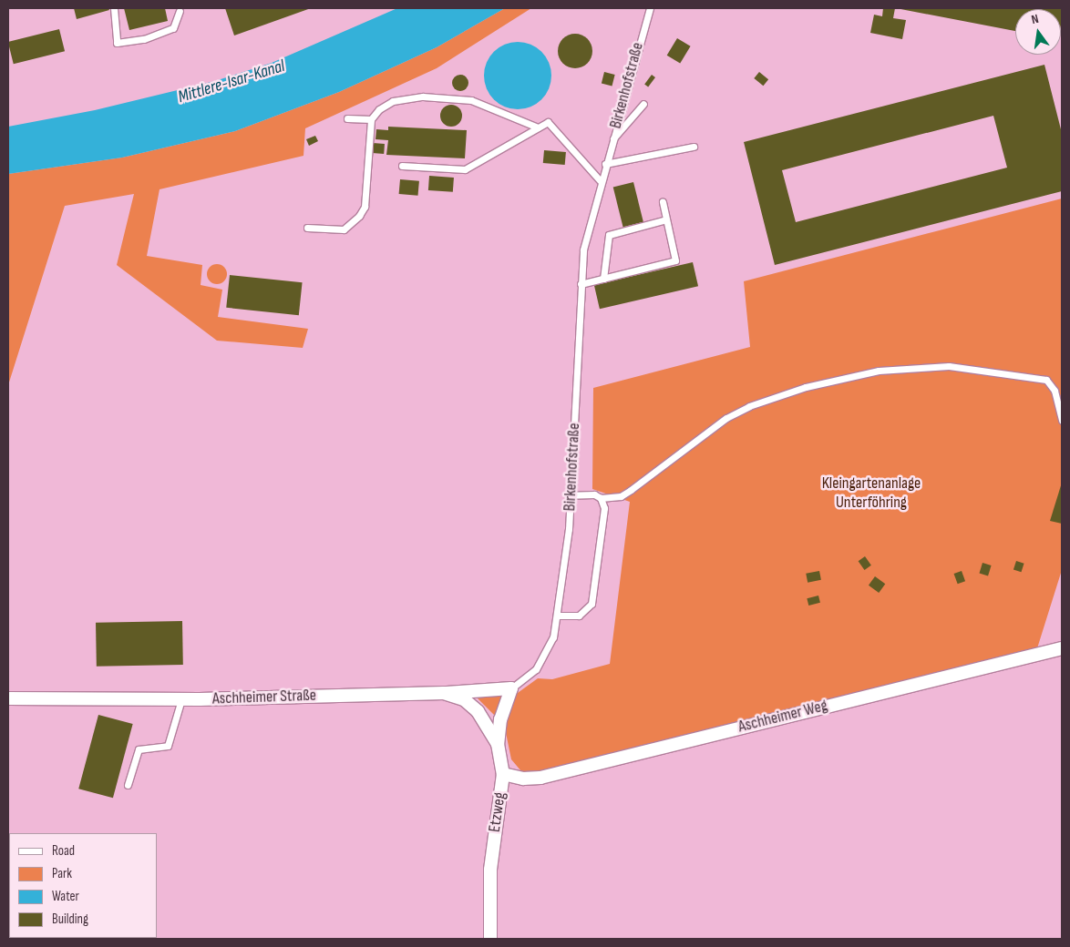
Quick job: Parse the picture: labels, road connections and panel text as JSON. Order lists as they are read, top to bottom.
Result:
{
  "streets": {
    "street": ["Aschheimer Straße", "Aschheimer Weg", "Etzweg"],
    "lane": ["Birkenhofstraße"]
  },
  "crossings": [
    ["Birkenhofstraße", "Etzweg"],
    ["Aschheimer Straße", "Etzweg"],
    ["Aschheimer Weg", "Etzweg"]
  ],
  "water": ["Mittlere-Isar-Kanal"],
  "parks": ["Kleingartenanlage Unterföhring"],
  "legend": [
    "Road",
    "Park",
    "Water",
    "Building"
  ],
  "north": "top"
}
